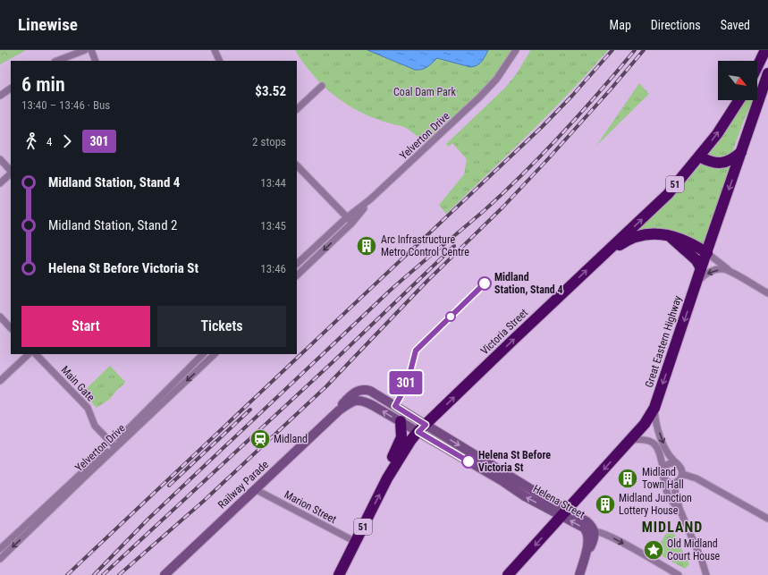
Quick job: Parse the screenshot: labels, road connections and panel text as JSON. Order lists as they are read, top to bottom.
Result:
{
  "streets": {
    "highway": ["51", "Victoria Street", "Great Eastern Highway"],
    "street": [
      "Yelverton Drive",
      "Main Gate",
      "Railway Parade",
      "Helena Street",
      "Marion Street"
    ]
  },
  "crossings": [
    ["Yelverton Drive", "Main Gate"],
    ["Victoria Street", "Helena Street"],
    ["Victoria Street", "Marion Street"],
    ["Great Eastern Highway", "Helena Street"],
    ["Railway Parade", "Helena Street"],
    ["Railway Parade", "Marion Street"]
  ],
  "one_way": ["Victoria Street", "Great Eastern Highway"],
  "districts": ["MIDLAND"],
  "parks": ["Coal Dam Park"],
  "places": {
    "building": ["Arc Infrastructure Metro Control Centre", "Midland Town Hall", "Midland Junction Lottery House"],
    "other": ["Midland Station, Stand 4", "Helena St Before Victoria St"],
    "station": ["Midland"],
    "place": ["Old Midland Court House"]
  },
  "lines": ["bus line 301"],
  "north": "bottom right",
  "page": {
    "header": "Linewise",
    "nav": ["Map", "Directions", "Saved"],
    "on_map": "301",
    "heading": ["6 min", "13:40 – 13:46 · Bus", "$3.52"],
    "legs": ["4", "301", "2 stops"],
    "list": [
      {
        "name": "Midland Station, Stand 4",
        "value": "13:44"
      },
      {
        "name": "Midland Station, Stand 2",
        "value": "13:45"
      },
      {
        "name": "Helena St Before Victoria St",
        "value": "13:46"
      }
    ],
    "buttons": ["Start", "Tickets"]
  }
}
